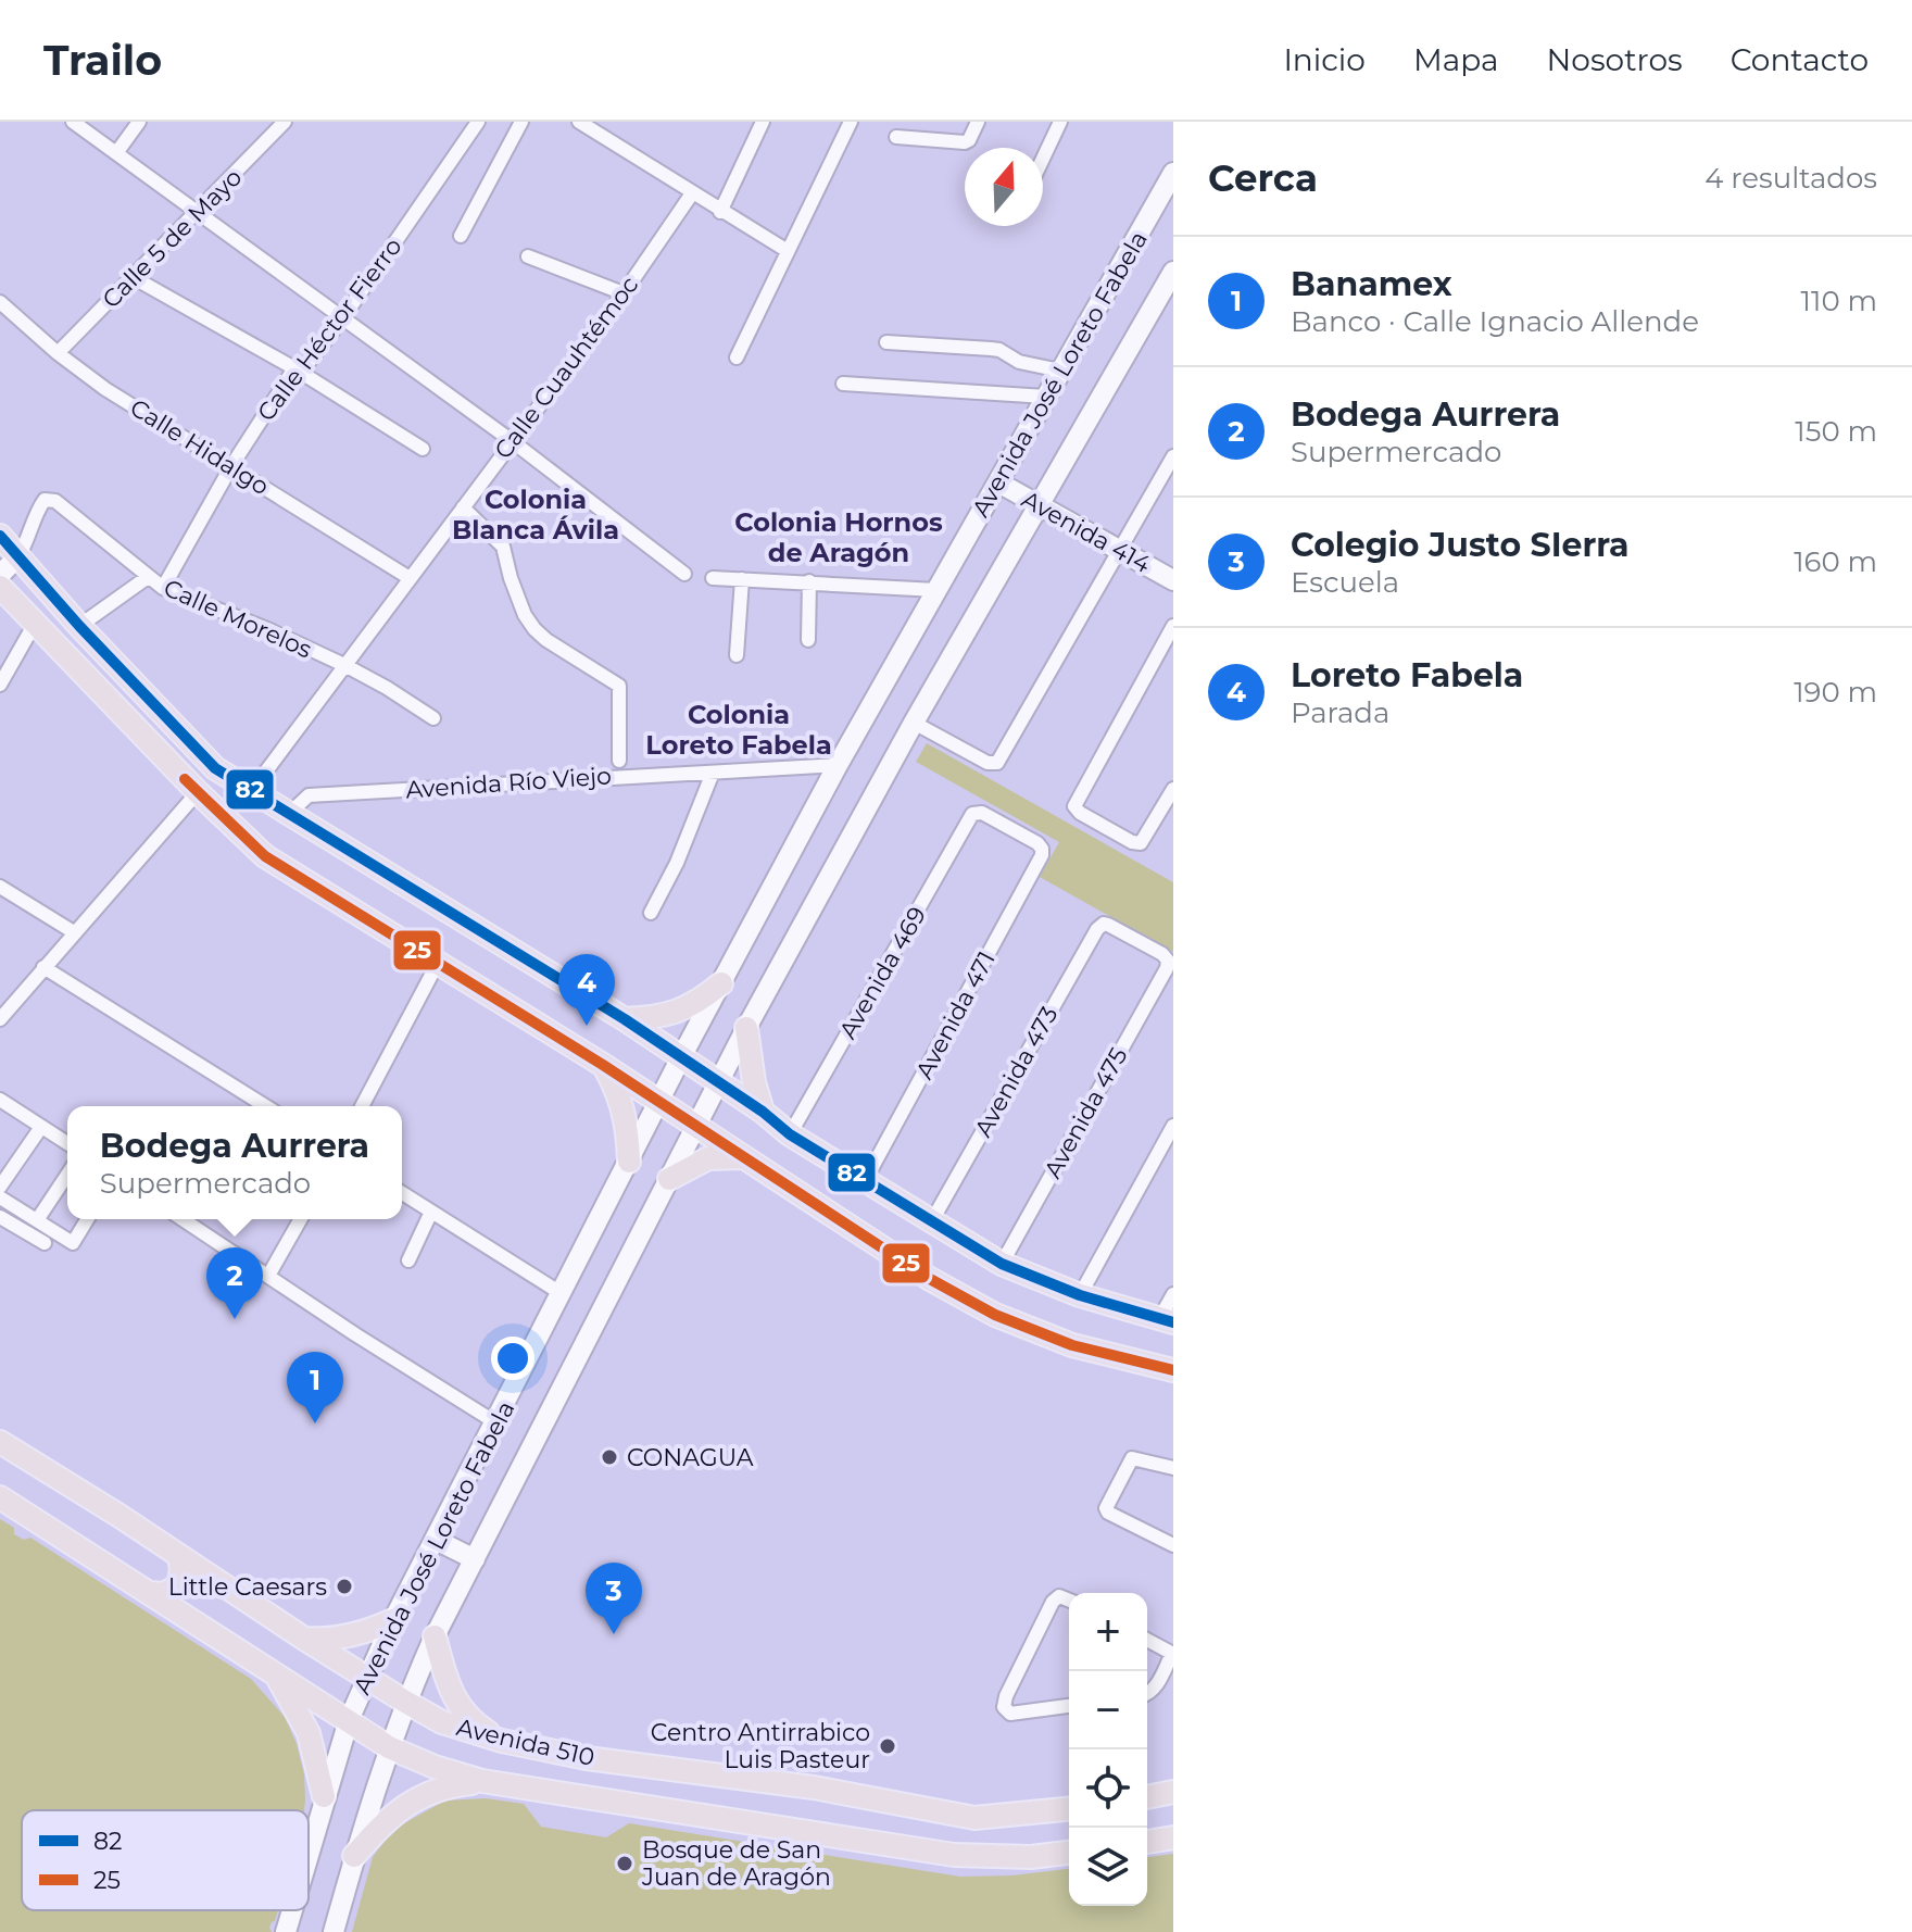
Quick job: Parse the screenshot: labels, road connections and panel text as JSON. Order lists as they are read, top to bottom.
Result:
{
  "streets": {
    "main road": ["Avenida José Loreto Fabela", "Avenida 414", "Avenida 510"],
    "street": [
      "Calle 5 de Mayo",
      "Calle Héctor Fierro",
      "Calle Cuauhtémoc",
      "Calle Hidalgo",
      "Calle Morelos",
      "Avenida Río Viejo",
      "Avenida 469",
      "Avenida 471",
      "Avenida 473",
      "Avenida 475"
    ]
  },
  "crossings": [
    ["Calle 5 de Mayo", "Calle Hidalgo"],
    ["Calle Héctor Fierro", "Calle Hidalgo"],
    ["Calle Héctor Fierro", "Calle Morelos"],
    ["Calle Cuauhtémoc", "Calle Hidalgo"],
    ["Calle Cuauhtémoc", "Calle Morelos"],
    ["Avenida José Loreto Fabela", "Avenida 414"],
    ["Avenida José Loreto Fabela", "Avenida Río Viejo"],
    ["Avenida José Loreto Fabela", "Avenida 510"],
    ["Avenida 469", "Avenida 471"],
    ["Avenida 473", "Avenida 475"]
  ],
  "districts": ["Colonia Blanca Ávila", "Colonia Hornos de Aragón", "Colonia Loreto Fabela"],
  "places": [
    "CONAGUA",
    "Little Caesars",
    "Centro Antirrabico Luis Pasteur",
    "Bosque de San Juan de Aragón"
  ],
  "lines": ["transit line 82", "transit line 25"],
  "legend": ["82", "25"],
  "north": "top",
  "page": {
    "header": "Trailo",
    "nav": [
      "Inicio",
      "Mapa",
      "Nosotros",
      "Contacto"
    ],
    "heading": ["Cerca", "4 resultados"],
    "list": [
      {
        "mark": "1",
        "name": "Banamex",
        "note": "Banco · Calle Ignacio Allende",
        "value": "110 m"
      },
      {
        "mark": "2",
        "name": "Bodega Aurrera",
        "note": "Supermercado",
        "value": "150 m"
      },
      {
        "mark": "3",
        "name": "Colegio Justo SIerra",
        "note": "Escuela",
        "value": "160 m"
      },
      {
        "mark": "4",
        "name": "Loreto Fabela",
        "note": "Parada",
        "value": "190 m"
      }
    ],
    "pins": [
      "4",
      "2",
      "1",
      "3"
    ],
    "popup": ["Bodega Aurrera", "Supermercado"],
    "map_buttons": ["+", "−"]
  }
}
